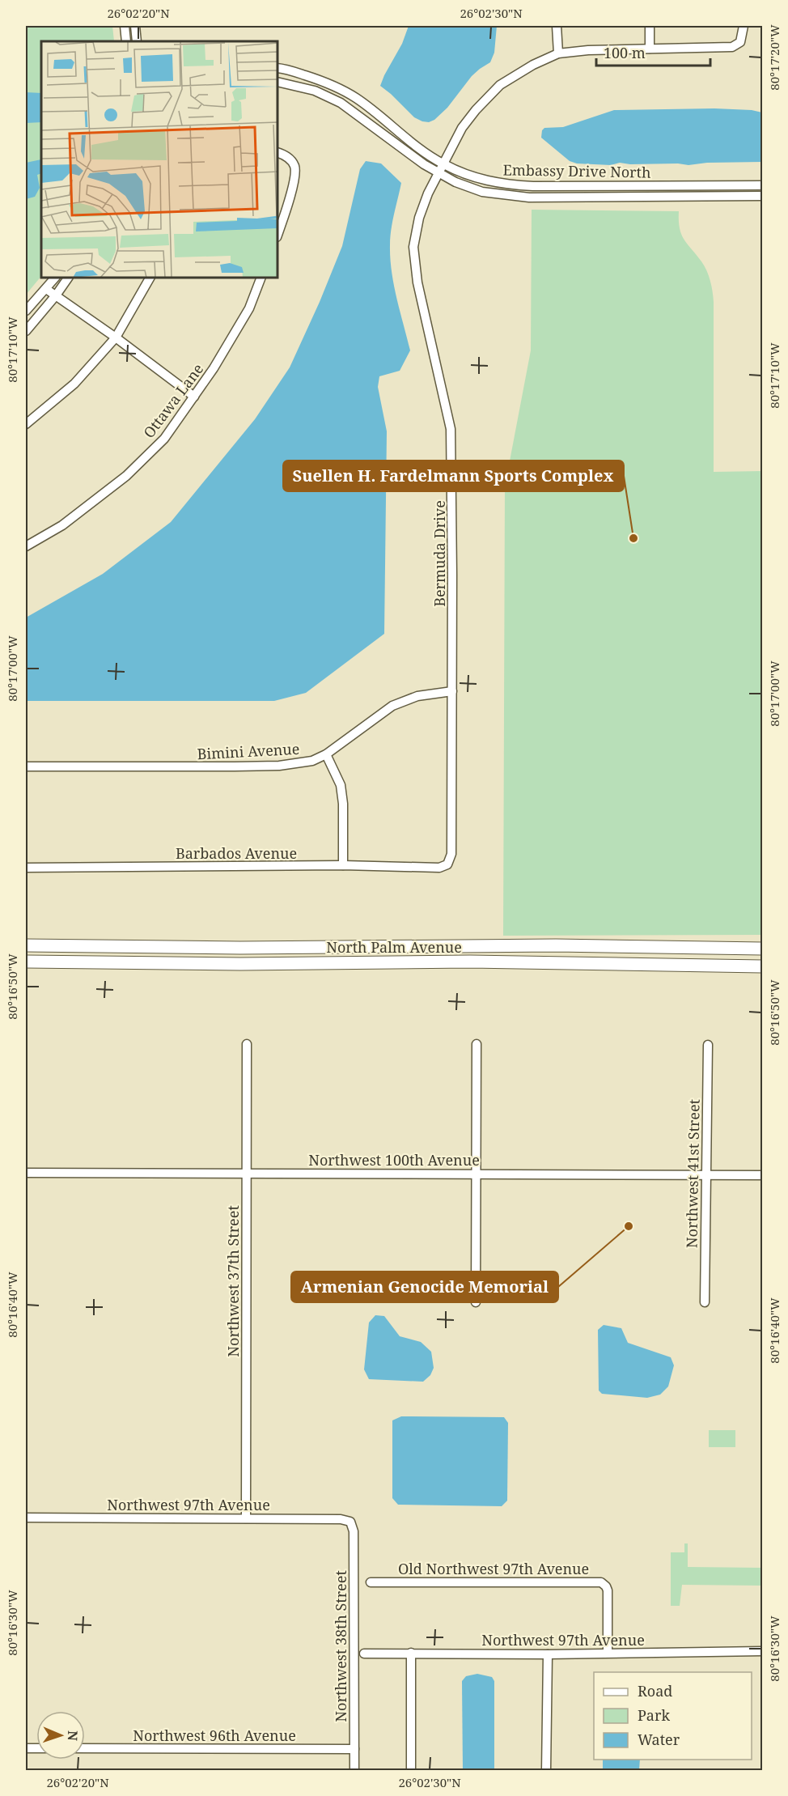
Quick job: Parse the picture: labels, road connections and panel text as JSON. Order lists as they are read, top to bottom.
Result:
{
  "streets": {
    "main road": ["North Palm Avenue"],
    "street": [
      "Embassy Drive North",
      "Ottawa Lane",
      "Bermuda Drive",
      "Bimini Avenue",
      "Barbados Avenue",
      "Northwest 100th Avenue",
      "Northwest 41st Street",
      "Northwest 37th Street",
      "Northwest 97th Avenue",
      "Old Northwest 97th Avenue",
      "Northwest 38th Street",
      "Northwest 96th Avenue"
    ]
  },
  "crossings": [
    ["Embassy Drive North", "Bermuda Drive"],
    ["Bermuda Drive", "Bimini Avenue"],
    ["Bermuda Drive", "Barbados Avenue"],
    ["Northwest 100th Avenue", "Northwest 41st Street"],
    ["Northwest 100th Avenue", "Northwest 37th Street"],
    ["Northwest 37th Street", "Northwest 97th Avenue"],
    ["Northwest 97th Avenue", "Old Northwest 97th Avenue"],
    ["Northwest 97th Avenue", "Northwest 38th Street"],
    ["Northwest 38th Street", "Northwest 96th Avenue"]
  ],
  "places": ["Suellen H. Fardelmann Sports Complex", "Armenian Genocide Memorial"],
  "legend": ["Road", "Park", "Water"],
  "scale_bar": "100 m",
  "north": "right",
  "coordinates": [
    "26°02'20\"N",
    "26°02'30\"N",
    "80°17'20\"W",
    "80°17'10\"W",
    "80°17'00\"W",
    "80°16'50\"W",
    "80°16'40\"W",
    "80°16'30\"W"
  ]
}
